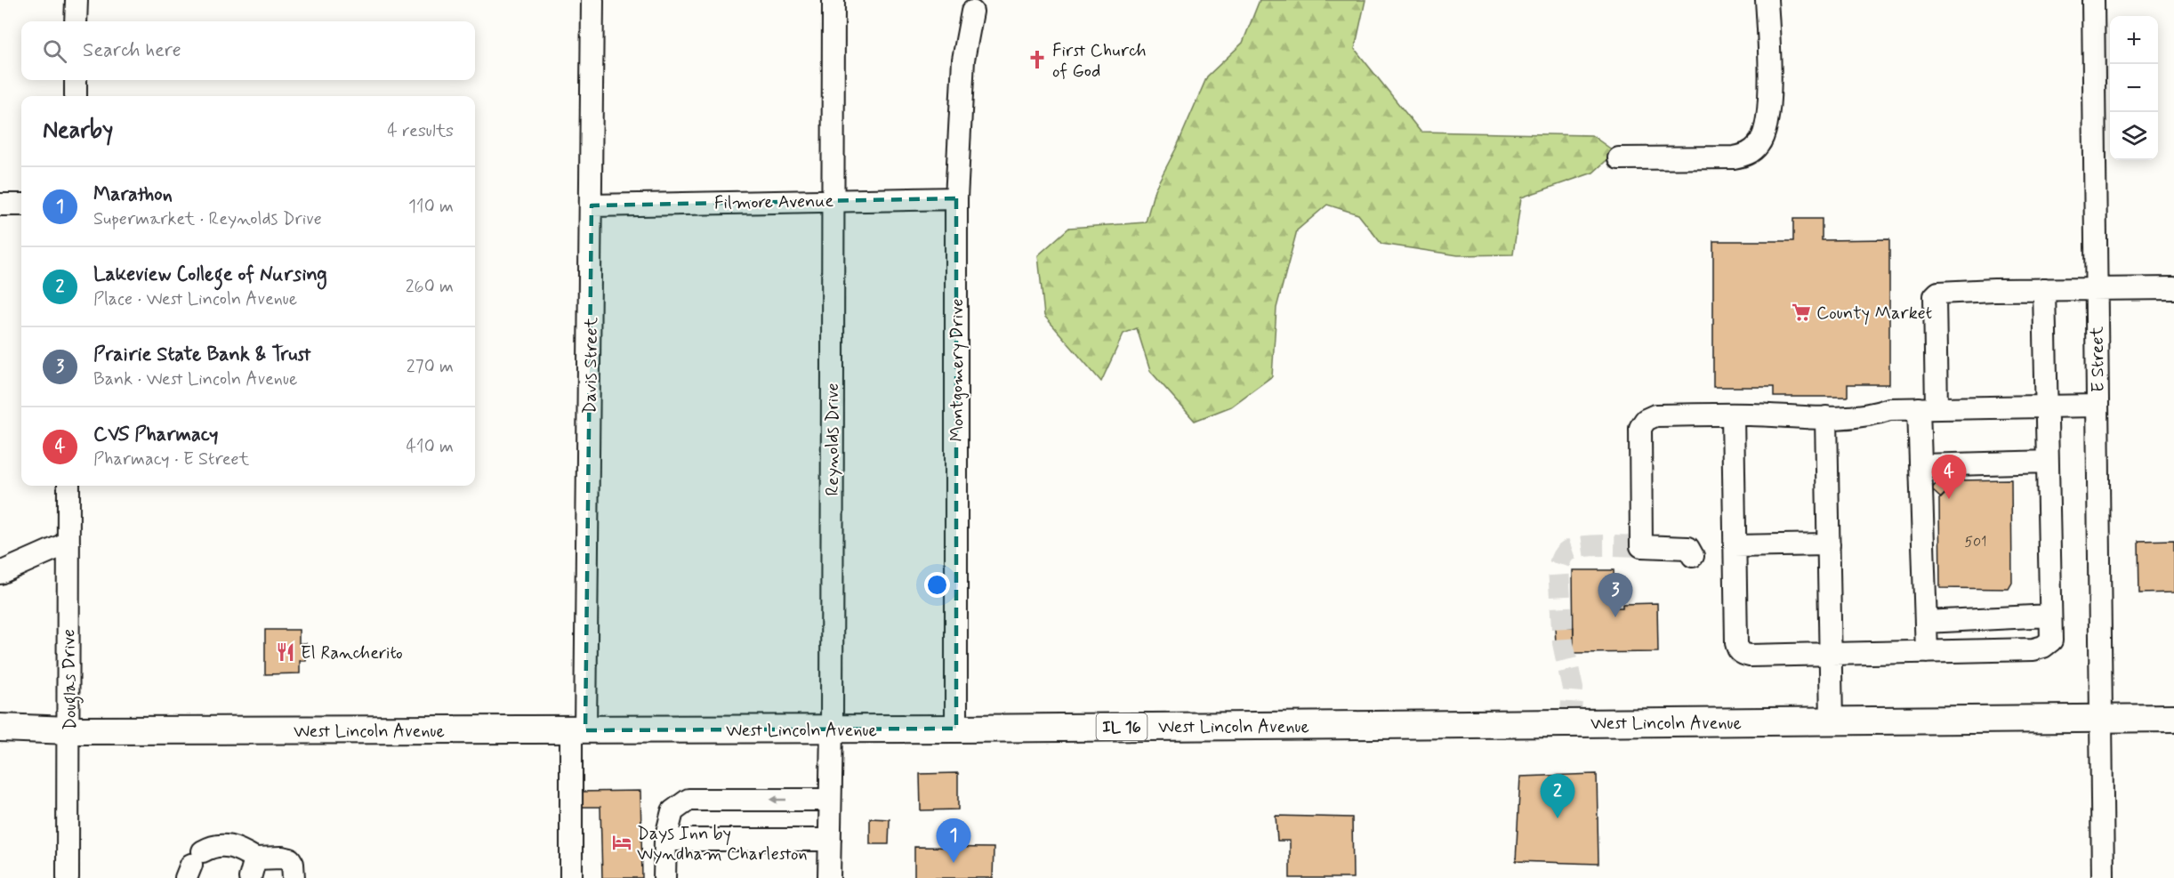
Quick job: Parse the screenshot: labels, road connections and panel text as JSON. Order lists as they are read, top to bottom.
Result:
{
  "streets": {
    "main road": ["West Lincoln Avenue", "IL 16"],
    "street": [
      "Filmore Avenue",
      "E Street",
      "Davis Street",
      "Montgomery Drive",
      "Reynolds Drive",
      "Douglas Drive"
    ]
  },
  "crossings": [
    ["Filmore Avenue", "Davis Street"],
    ["Filmore Avenue", "Montgomery Drive"],
    ["Filmore Avenue", "Reynolds Drive"],
    ["E Street", "West Lincoln Avenue"],
    ["Davis Street", "West Lincoln Avenue"],
    ["Montgomery Drive", "West Lincoln Avenue"],
    ["Reynolds Drive", "West Lincoln Avenue"],
    ["Douglas Drive", "West Lincoln Avenue"],
    ["Douglas Drive", "IL 16"],
    ["West Lincoln Avenue", "IL 16"]
  ],
  "places": {
    "church": ["First Church of God"],
    "supermarket": ["County Market"],
    "restaurant": ["El Rancherito"],
    "hotel": ["Days Inn by Wyndham Charleston"]
  },
  "house_numbers": ["501"],
  "page": {
    "map_buttons": ["+", "−"],
    "search": "Search here",
    "heading": ["Nearby", "4 results"],
    "list": [
      {
        "mark": "1",
        "name": "Marathon",
        "note": "Supermarket · Reynolds Drive",
        "value": "110 m"
      },
      {
        "mark": "2",
        "name": "Lakeview College of Nursing",
        "note": "Place · West Lincoln Avenue",
        "value": "260 m"
      },
      {
        "mark": "3",
        "name": "Prairie State Bank & Trust",
        "note": "Bank · West Lincoln Avenue",
        "value": "270 m"
      },
      {
        "mark": "4",
        "name": "CVS Pharmacy",
        "note": "Pharmacy · E Street",
        "value": "410 m"
      }
    ],
    "pins": [
      "4",
      "3",
      "2",
      "1"
    ]
  }
}
